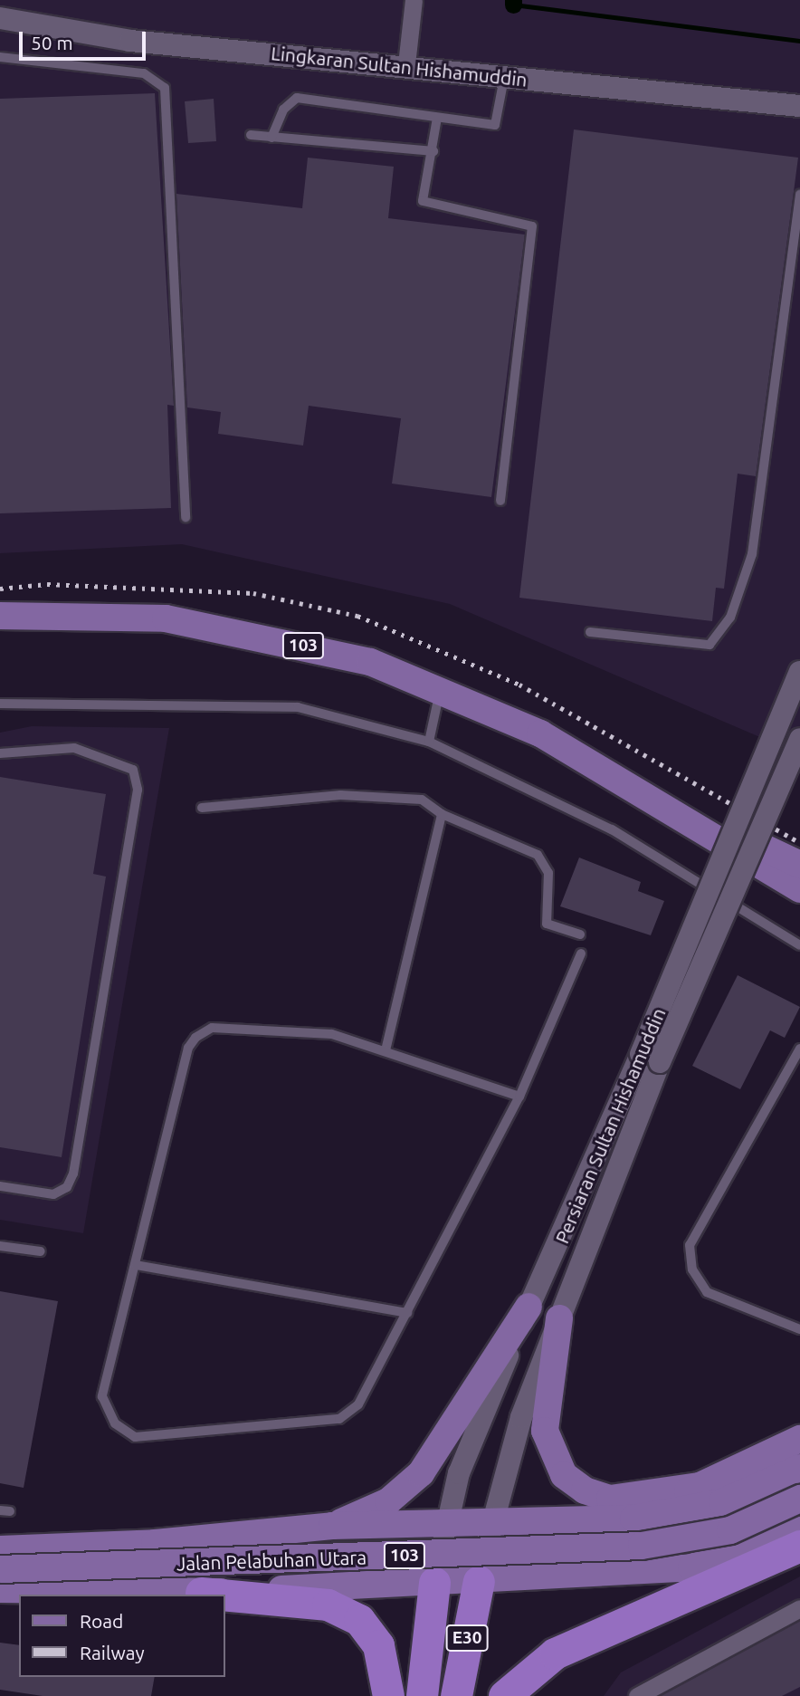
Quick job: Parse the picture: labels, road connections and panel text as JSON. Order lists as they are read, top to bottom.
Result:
{
  "streets": {
    "highway": ["E30"],
    "main road": ["103", "Jalan Pelabuhan Utara"],
    "street": ["Lingkaran Sultan Hishamuddin", "Persiaran Sultan Hishamuddin"]
  },
  "crossings": [
    ["Persiaran Sultan Hishamuddin", "E30"]
  ],
  "legend": ["Road", "Railway"],
  "scale_bar": "50 m"
}
